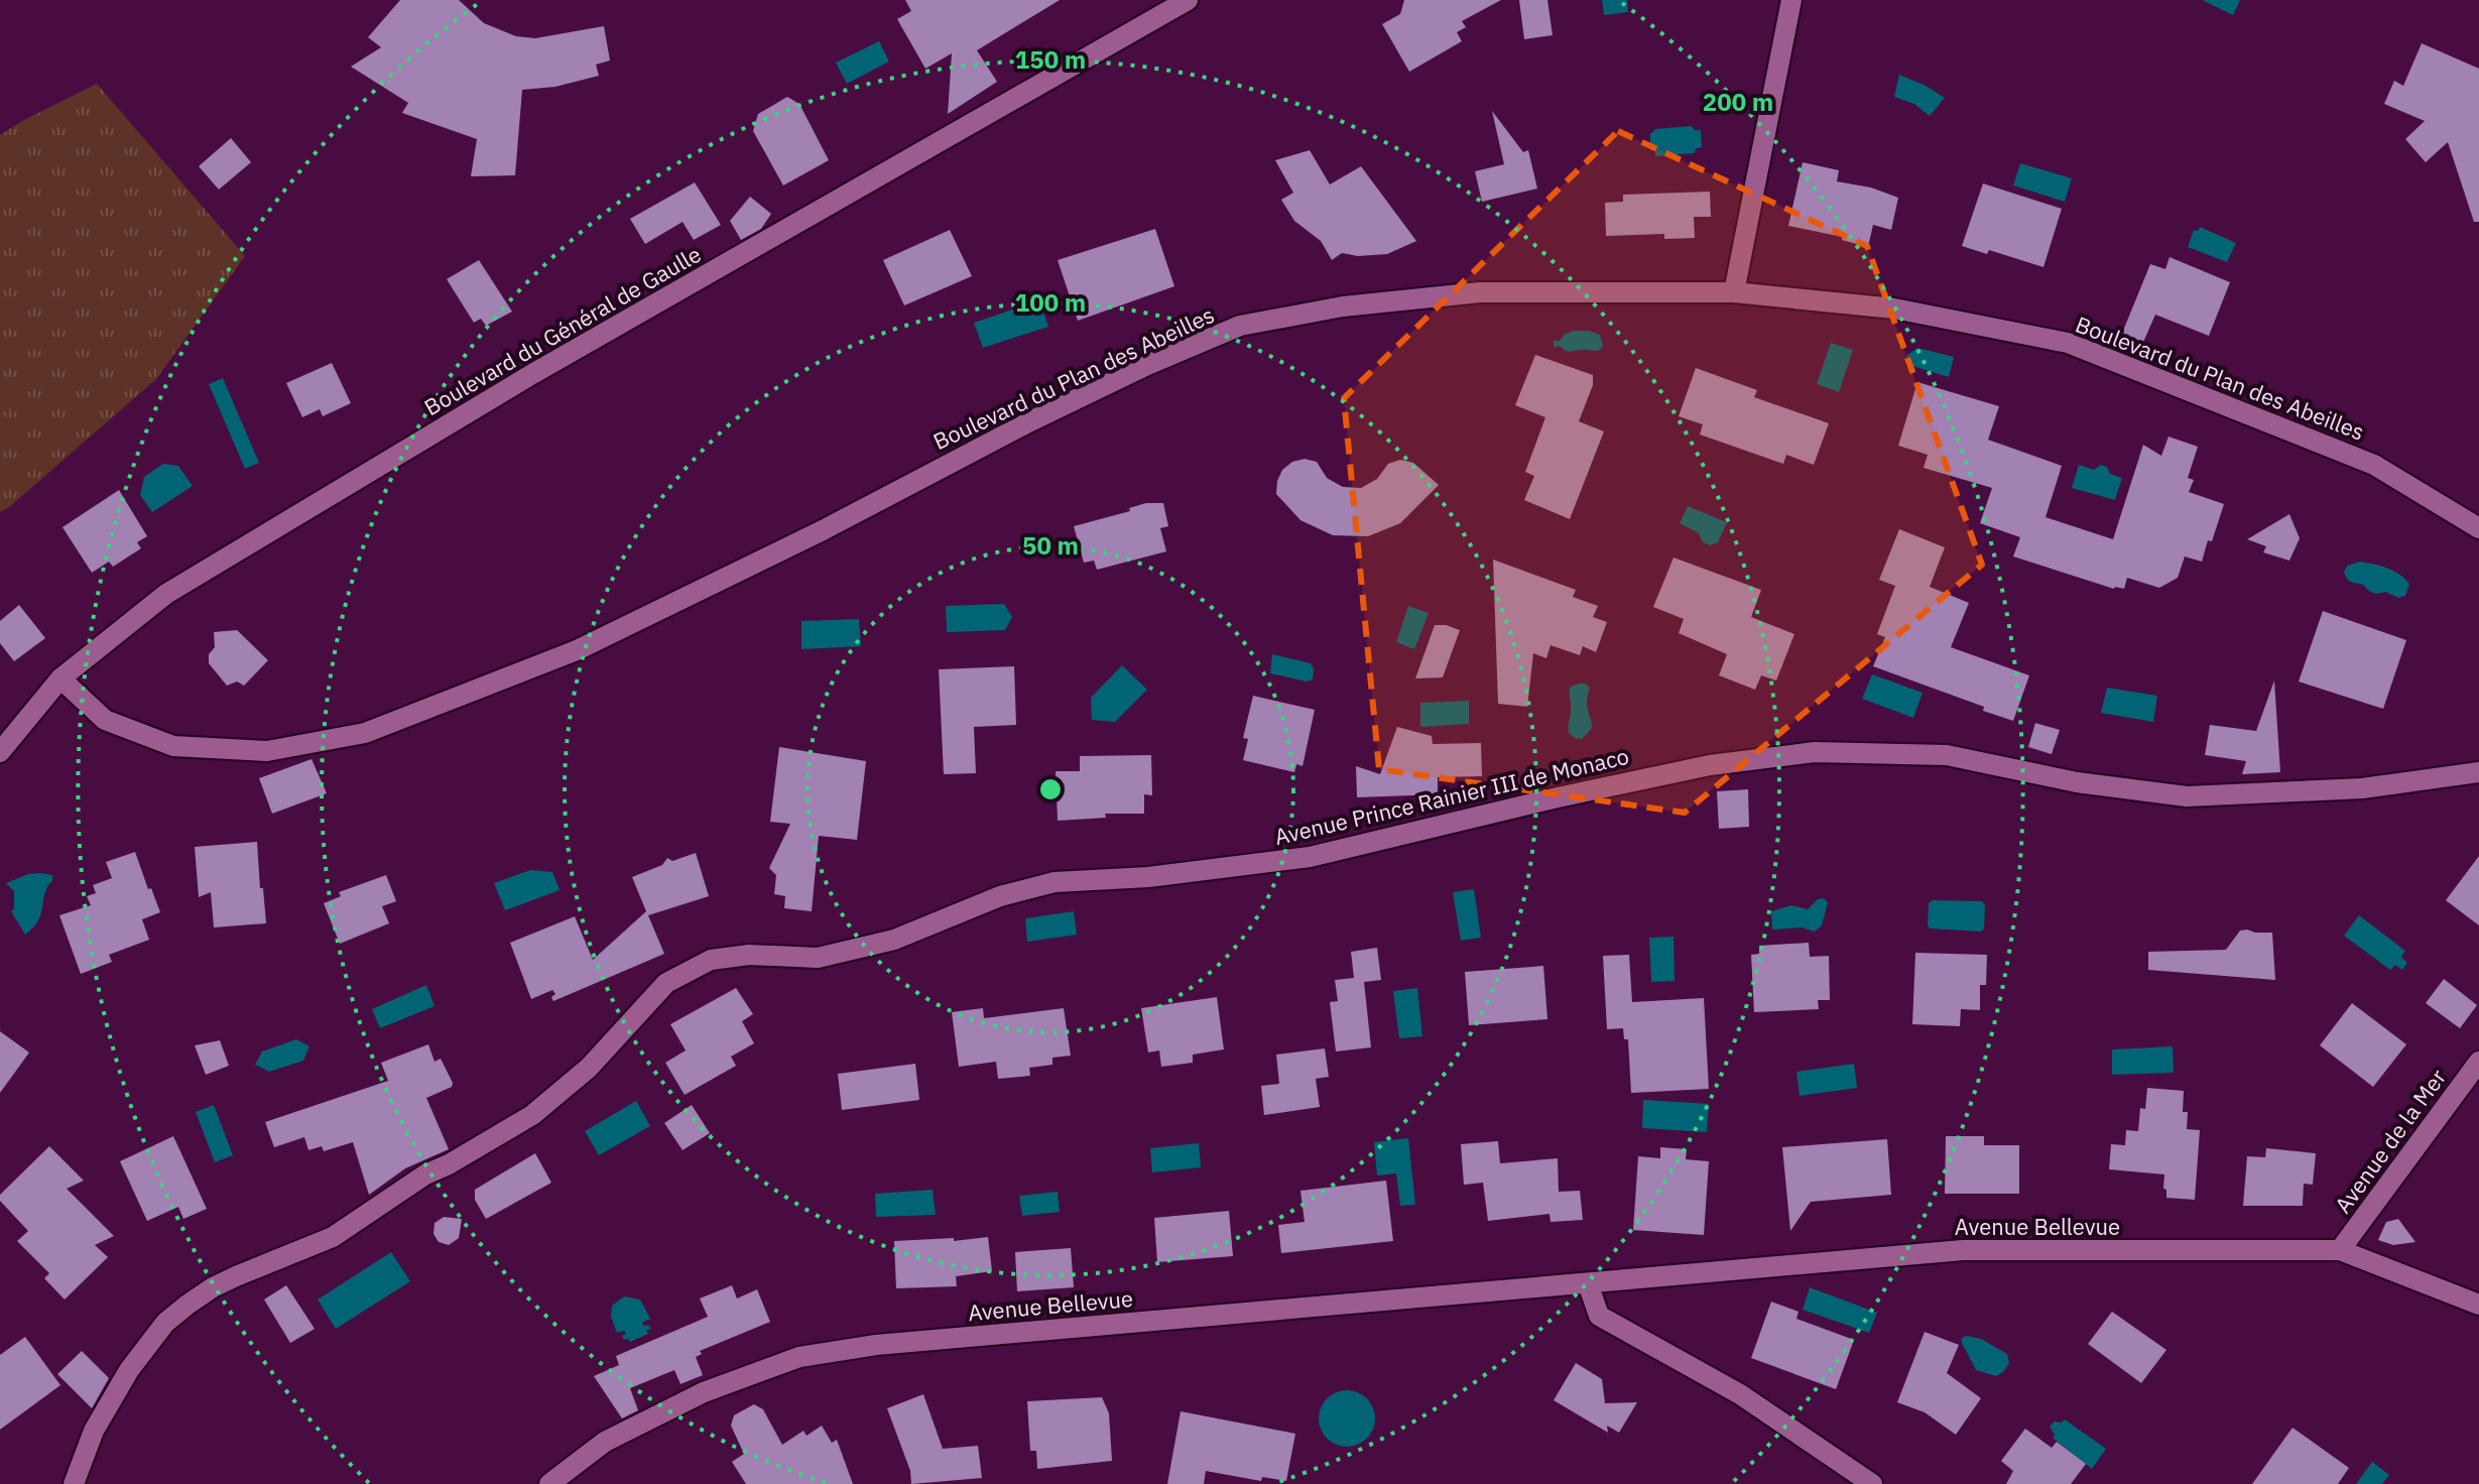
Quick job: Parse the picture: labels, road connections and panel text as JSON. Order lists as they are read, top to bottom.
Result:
{
  "streets": {
    "street": [
      "Boulevard du Général de Gaulle",
      "Boulevard du Plan des Abeilles",
      "Avenue Prince Rainier III de Monaco",
      "Avenue de la Mer",
      "Avenue Bellevue"
    ]
  },
  "crossings": [
    ["Boulevard du Général de Gaulle", "Boulevard du Plan des Abeilles"],
    ["Avenue de la Mer", "Avenue Bellevue"]
  ],
  "rings": [
    "150 m",
    "200 m",
    "100 m",
    "50 m"
  ]
}
